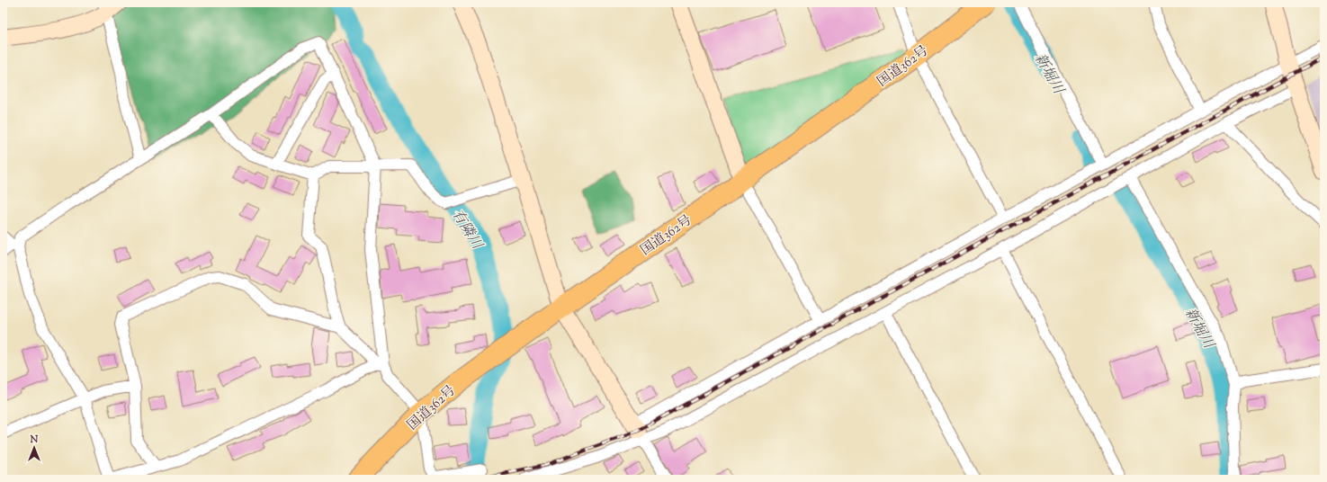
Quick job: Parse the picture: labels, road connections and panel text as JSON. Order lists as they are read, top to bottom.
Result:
{
  "streets": {
    "highway": ["国道362号"]
  },
  "water": ["新堀川", "有隣川"],
  "north": "top"
}
